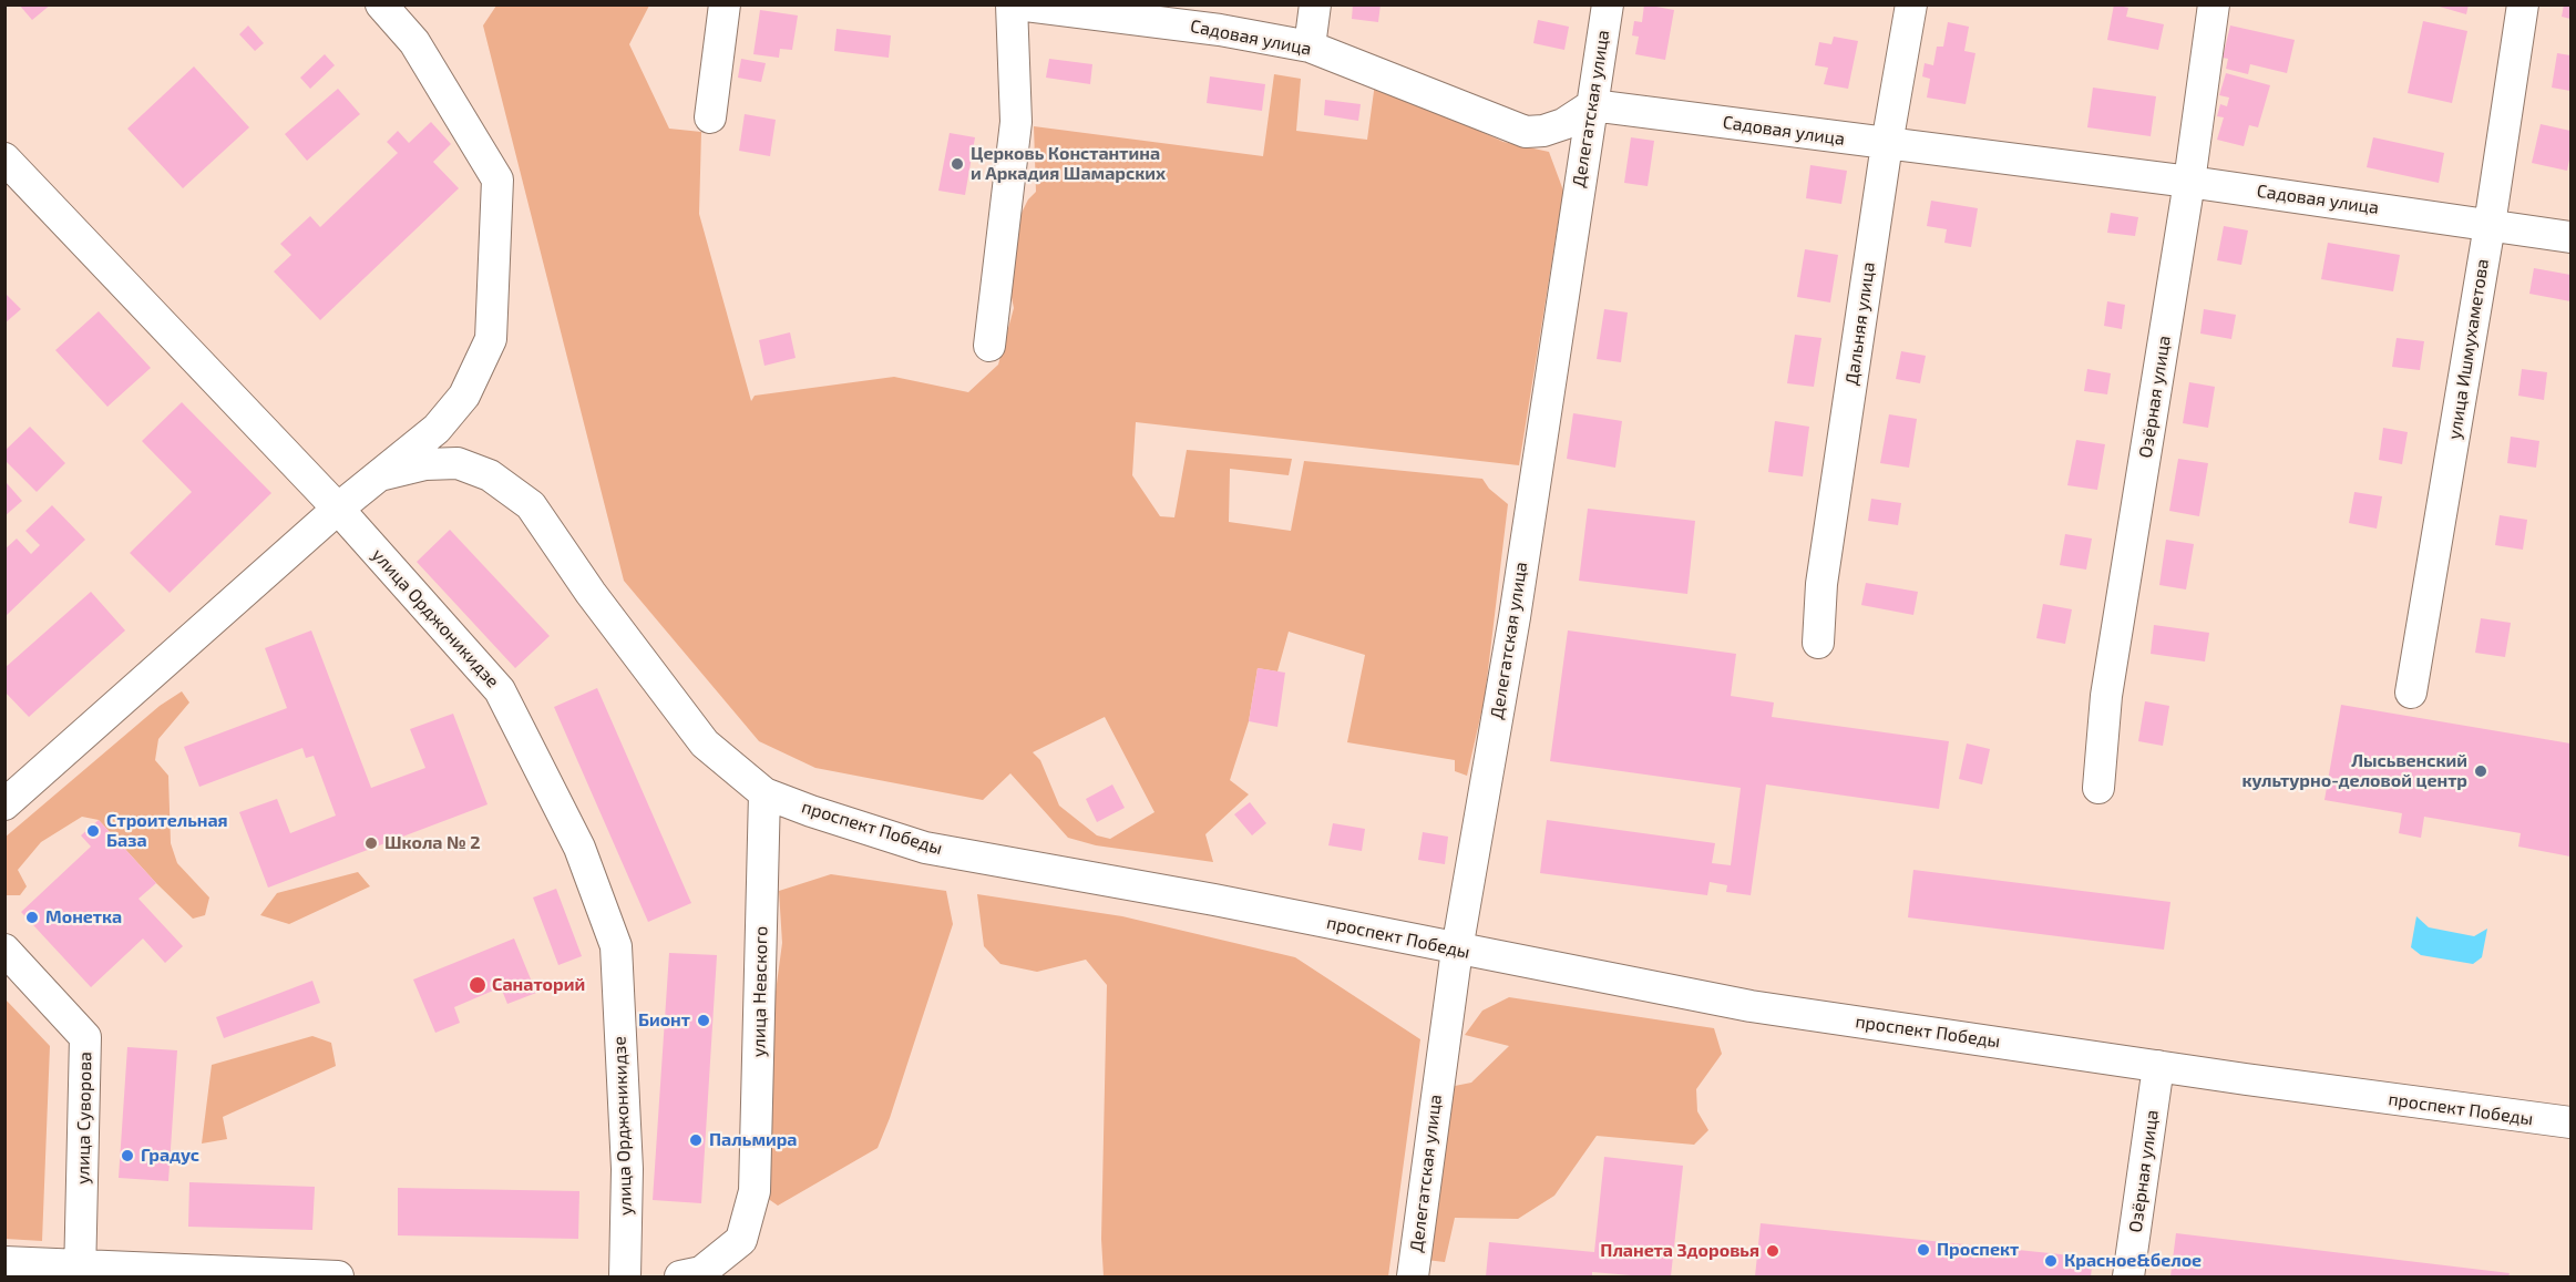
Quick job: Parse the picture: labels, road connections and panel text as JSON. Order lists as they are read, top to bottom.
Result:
{
  "streets": {
    "street": [
      "Садовая улица",
      "Делегатская улица",
      "Дальняя улица",
      "улица Ишмухаметова",
      "Озёрная улица",
      "улица Орджоникидзе",
      "проспект Победы",
      "улица Невского",
      "улица Суворова"
    ]
  },
  "crossings": [
    ["Садовая улица", "Делегатская улица"],
    ["Садовая улица", "Дальняя улица"],
    ["Садовая улица", "улица Ишмухаметова"],
    ["Садовая улица", "Озёрная улица"],
    ["Делегатская улица", "проспект Победы"],
    ["Озёрная улица", "проспект Победы"],
    ["проспект Победы", "улица Невского"]
  ],
  "places": [
    "Церковь Константина и Аркадия Шамарских",
    "Лысьвенский культурно-деловой центр",
    "Строительная База",
    "Школа № 2",
    "Монетка",
    "Санаторий",
    "Бионт",
    "Пальмира",
    "Градус",
    "Проспект",
    "Планета Здоровья",
    "Красное&белое"
  ]
}
